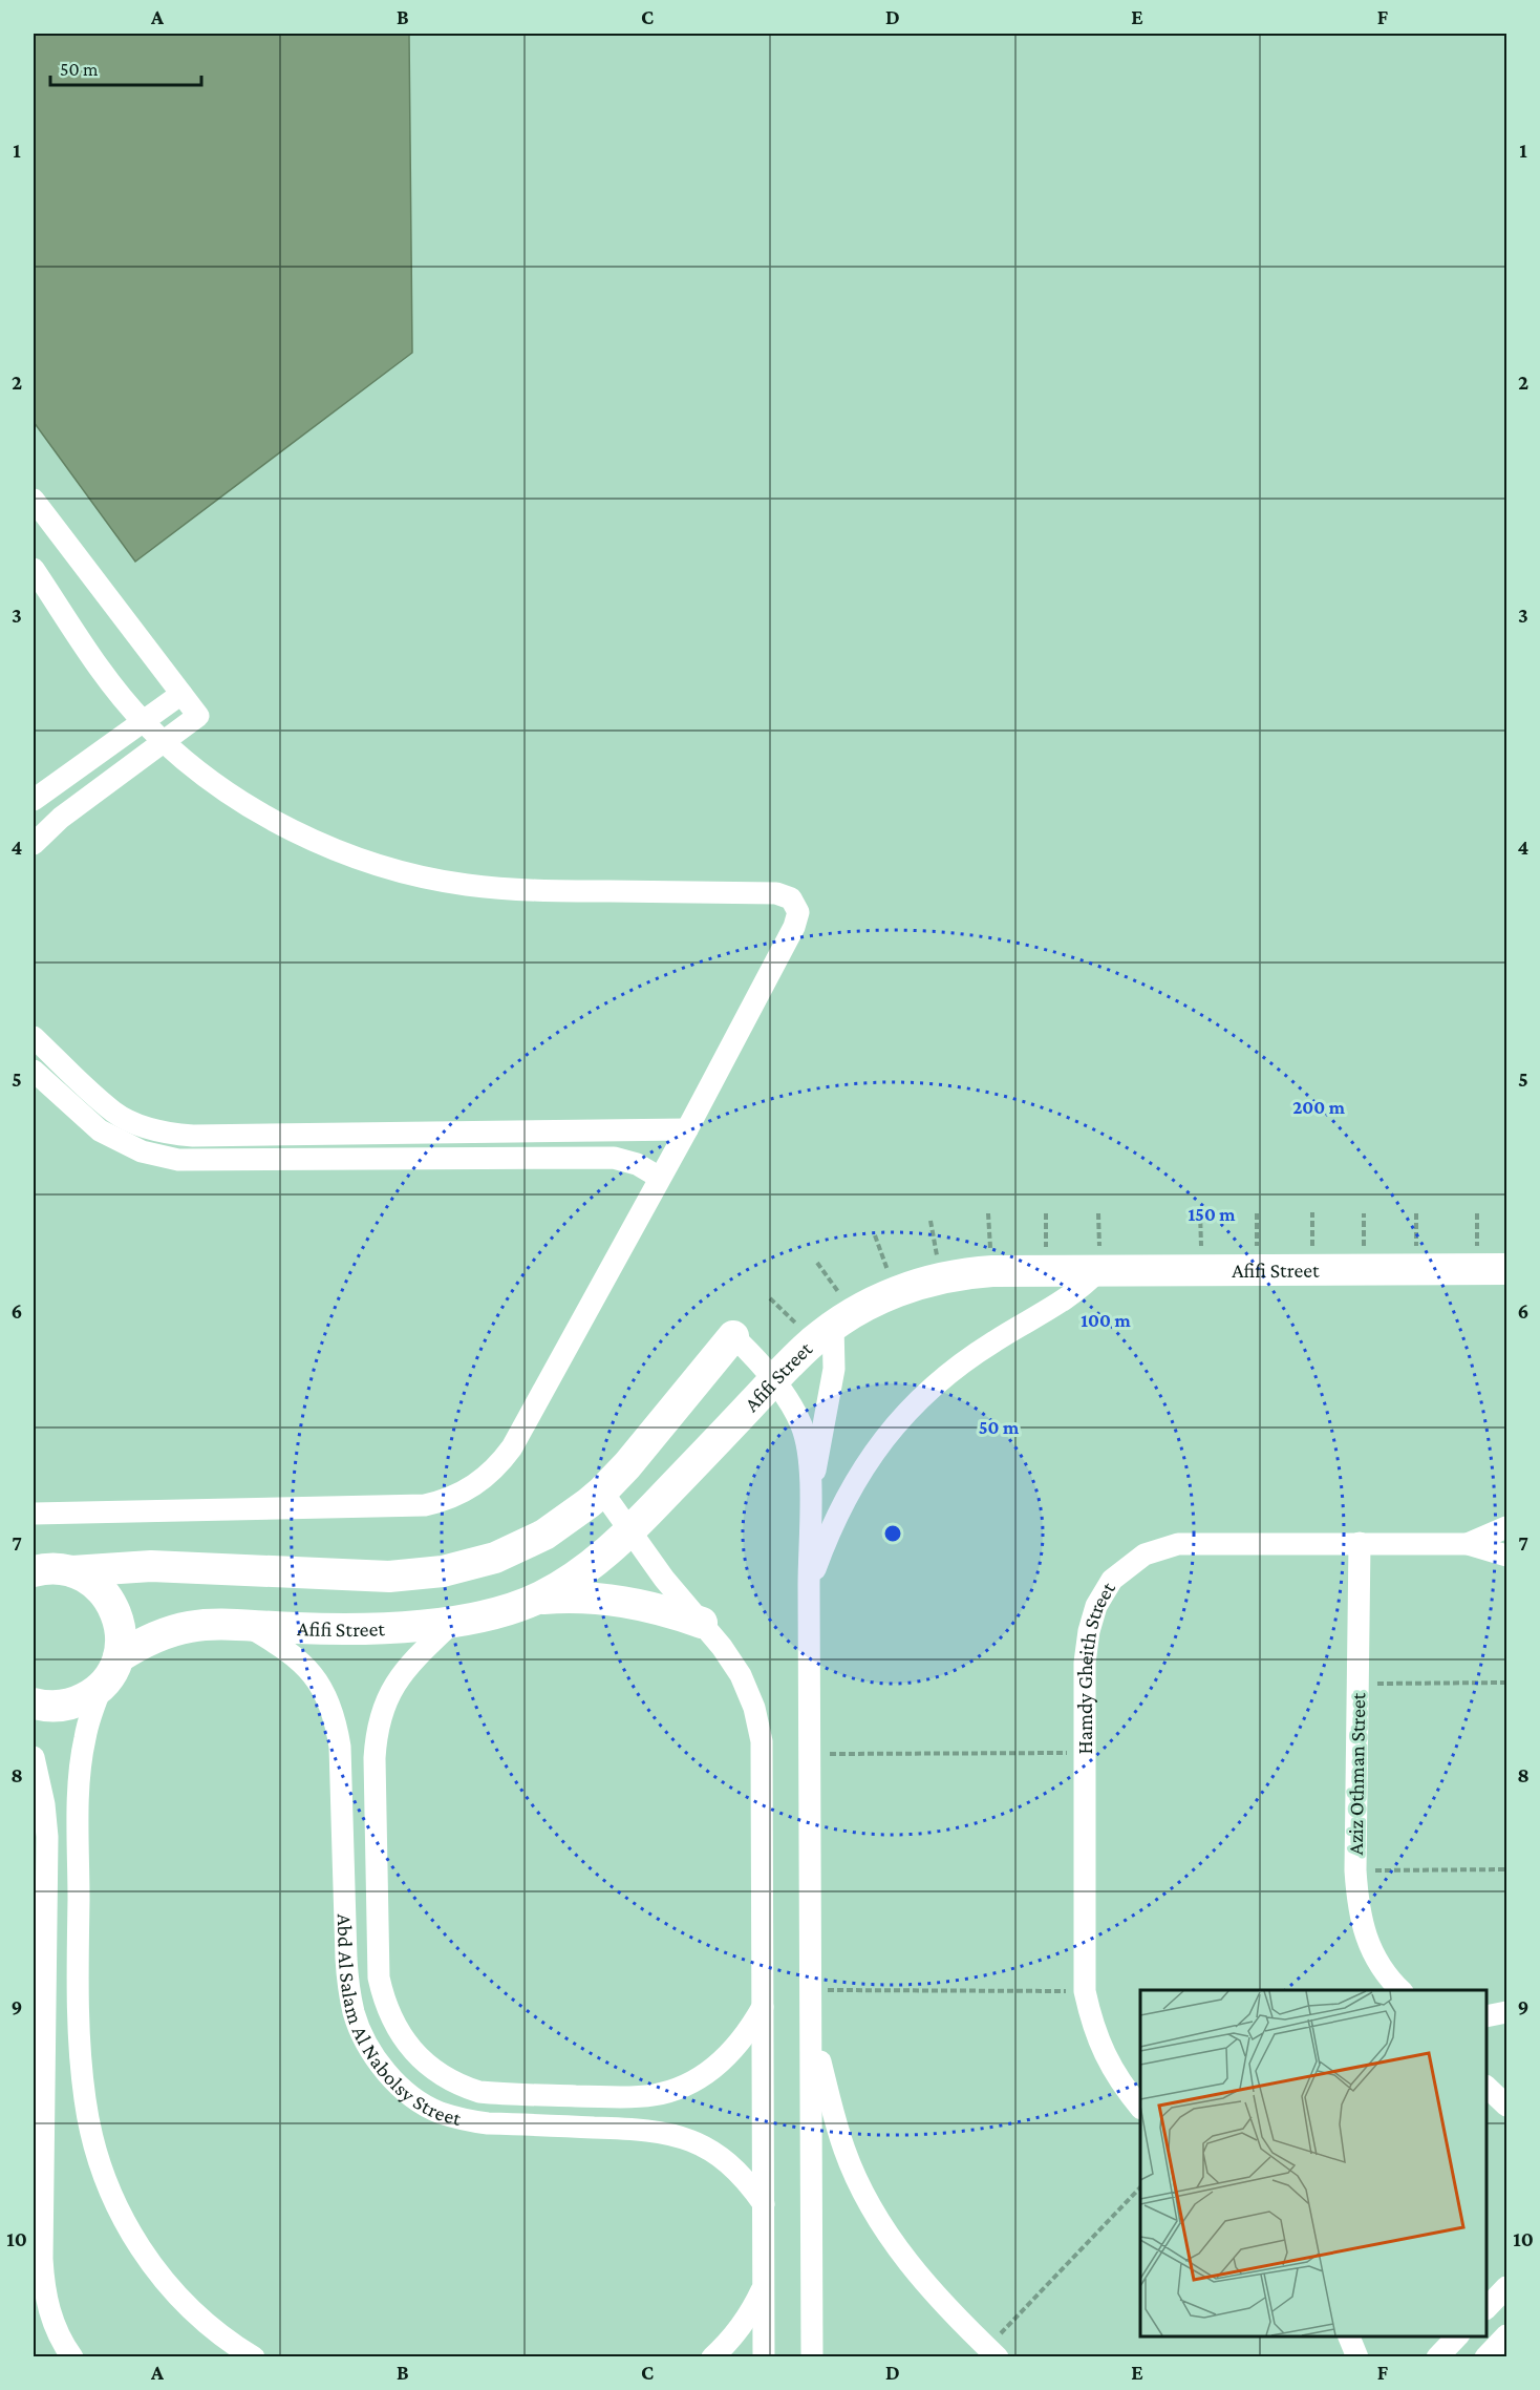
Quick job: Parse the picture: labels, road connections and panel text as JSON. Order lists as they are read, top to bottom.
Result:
{
  "streets": {
    "street": [
      "Afifi Street",
      "Hamdy Gheith Street",
      "Aziz Othman Street",
      "Abd Al Salam Al Nabolsy Street"
    ]
  },
  "crossings": [
    ["Afifi Street", "Abd Al Salam Al Nabolsy Street"],
    ["Hamdy Gheith Street", "Aziz Othman Street"]
  ],
  "scale_bar": "50 m",
  "grid": {
    "columns": [
      "A",
      "B",
      "C",
      "D",
      "E",
      "F"
    ],
    "rows": [
      "1",
      "2",
      "3",
      "4",
      "5",
      "6",
      "7",
      "8",
      "9",
      "10"
    ]
  },
  "rings": [
    "200 m",
    "150 m",
    "100 m",
    "50 m"
  ]
}
